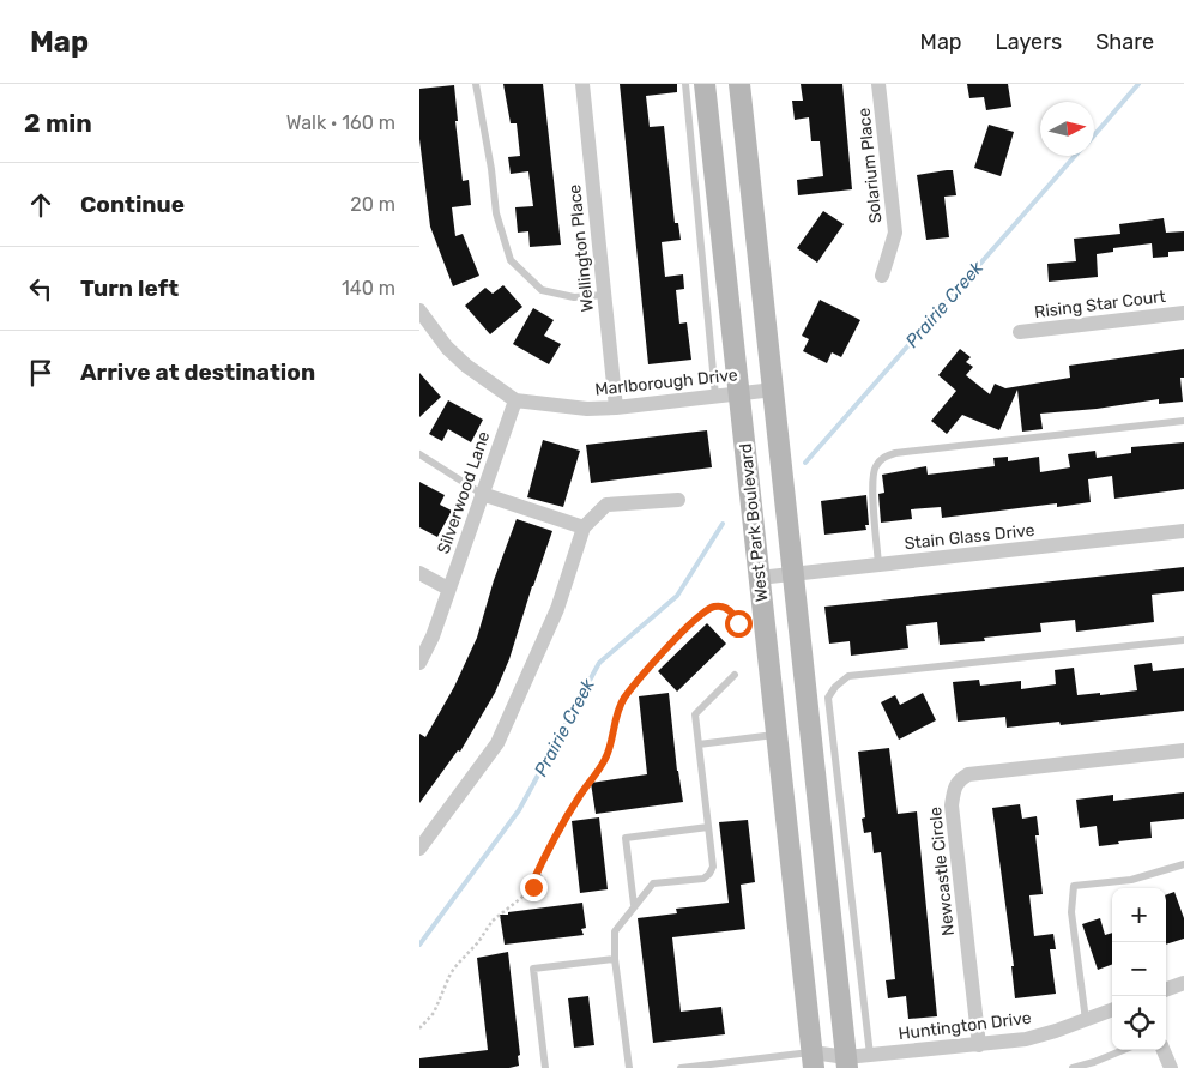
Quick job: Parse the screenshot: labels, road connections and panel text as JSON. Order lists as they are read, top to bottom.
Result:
{
  "streets": {
    "main road": ["West Park Boulevard"],
    "street": [
      "Solarium Place",
      "Wellington Place",
      "Rising Star Court",
      "Marlborough Drive",
      "Silverwood Lane",
      "Stain Glass Drive",
      "Newcastle Circle",
      "Huntington Drive"
    ]
  },
  "crossings": [
    ["Wellington Place", "Marlborough Drive"],
    ["Marlborough Drive", "Silverwood Lane"],
    ["Marlborough Drive", "West Park Boulevard"],
    ["West Park Boulevard", "Stain Glass Drive"],
    ["West Park Boulevard", "Huntington Drive"],
    ["Newcastle Circle", "Huntington Drive"]
  ],
  "water": ["Prairie Creek"],
  "north": "right",
  "page": {
    "header": "Map",
    "nav": ["Map", "Layers", "Share"],
    "heading": ["2 min", "Walk · 160 m"],
    "list": [
      ["Continue", "20 m"],
      ["Turn left", "140 m"],
      "Arrive at destination"
    ],
    "map_buttons": ["+", "−"]
  }
}
